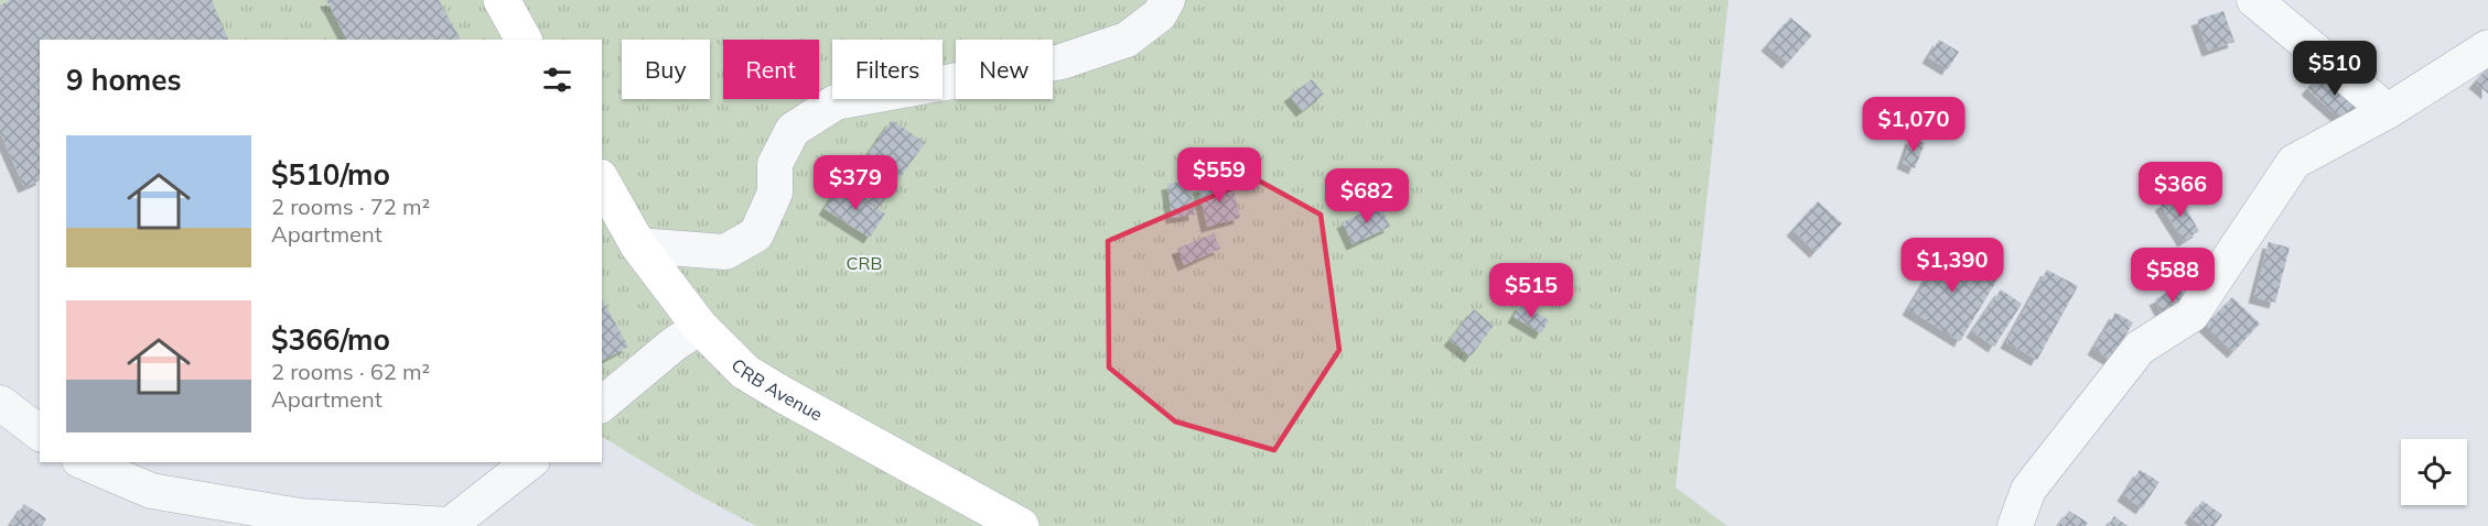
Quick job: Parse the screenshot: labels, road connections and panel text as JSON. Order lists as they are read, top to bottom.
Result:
{
  "streets": {
    "main road": ["CRB Avenue"]
  },
  "parks": ["CRB"],
  "page": {
    "chip": [
      "Buy",
      "Rent",
      "Filters",
      "New"
    ],
    "heading": "9 homes",
    "price": [
      "$510",
      "$1,070",
      "$559",
      "$379",
      "$366",
      "$682",
      "$1,390",
      "$588",
      "$515"
    ],
    "list": [
      {
        "name": "$510/mo",
        "note": "2 rooms · 72 m² · Apartment"
      },
      {
        "name": "$366/mo",
        "note": "2 rooms · 62 m² · Apartment"
      }
    ]
  }
}
